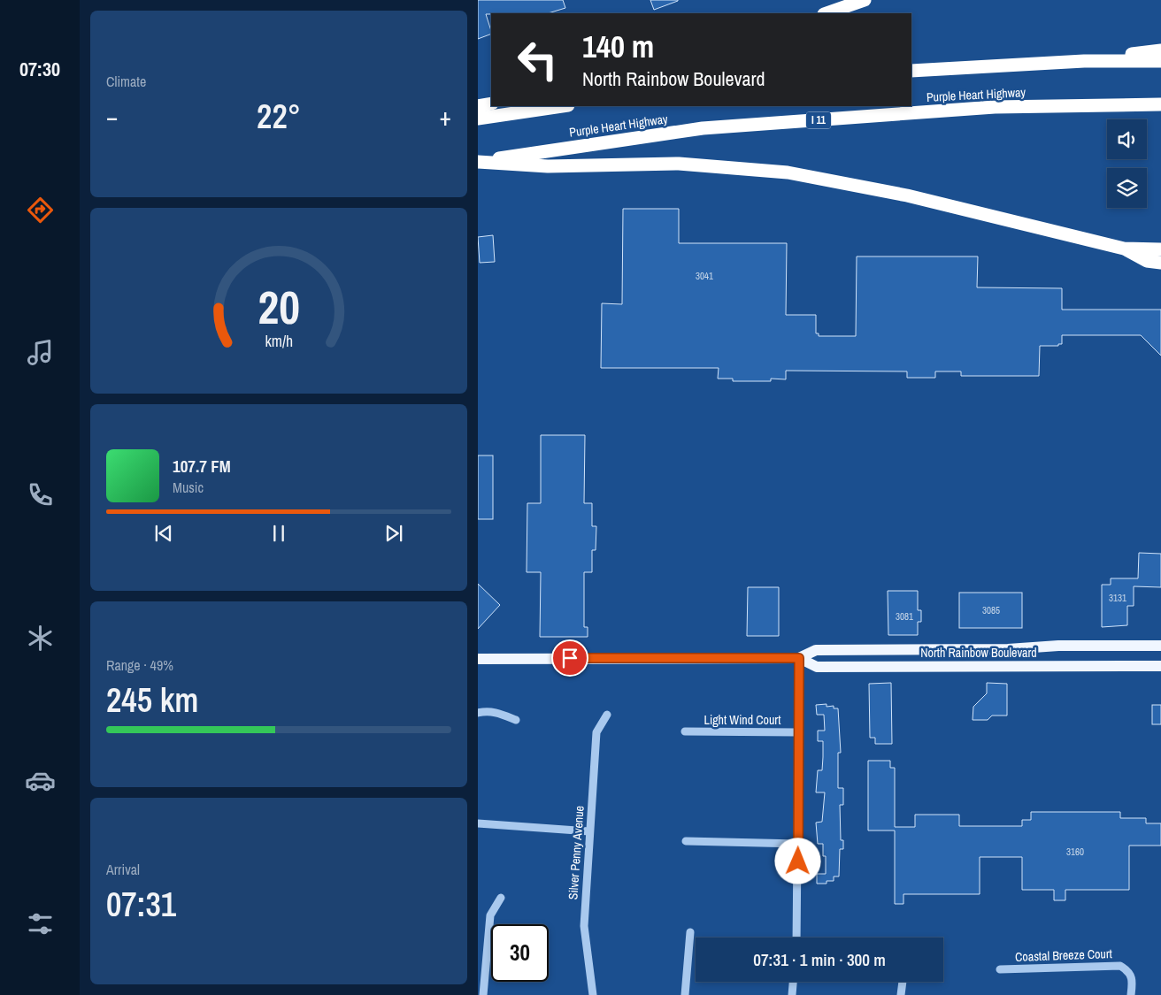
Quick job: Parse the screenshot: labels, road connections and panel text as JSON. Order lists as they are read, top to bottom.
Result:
{
  "streets": {
    "highway": ["Purple Heart Highway", "I 11"],
    "main road": ["North Rainbow Boulevard"],
    "street": ["Light Wind Court", "Silver Penny Avenue", "Coastal Breeze Court"]
  },
  "house_numbers": [
    "3041",
    "3131",
    "3085",
    "3081",
    "3160"
  ],
  "page": {
    "tabs": "07:30",
    "tile": [
      "Climate",
      ["Range · 49%", "245 km"],
      ["Arrival", "07:31"]
    ],
    "turn": ["140 m", "North Rainbow Boulevard"],
    "heat": ["−", "22°", "+"],
    "song": ["107.7 FM", "Music"],
    "limit": "30",
    "trip": "07:31 · 1 min · 300 m",
    "gauge": ["20", "km/h"]
  }
}
